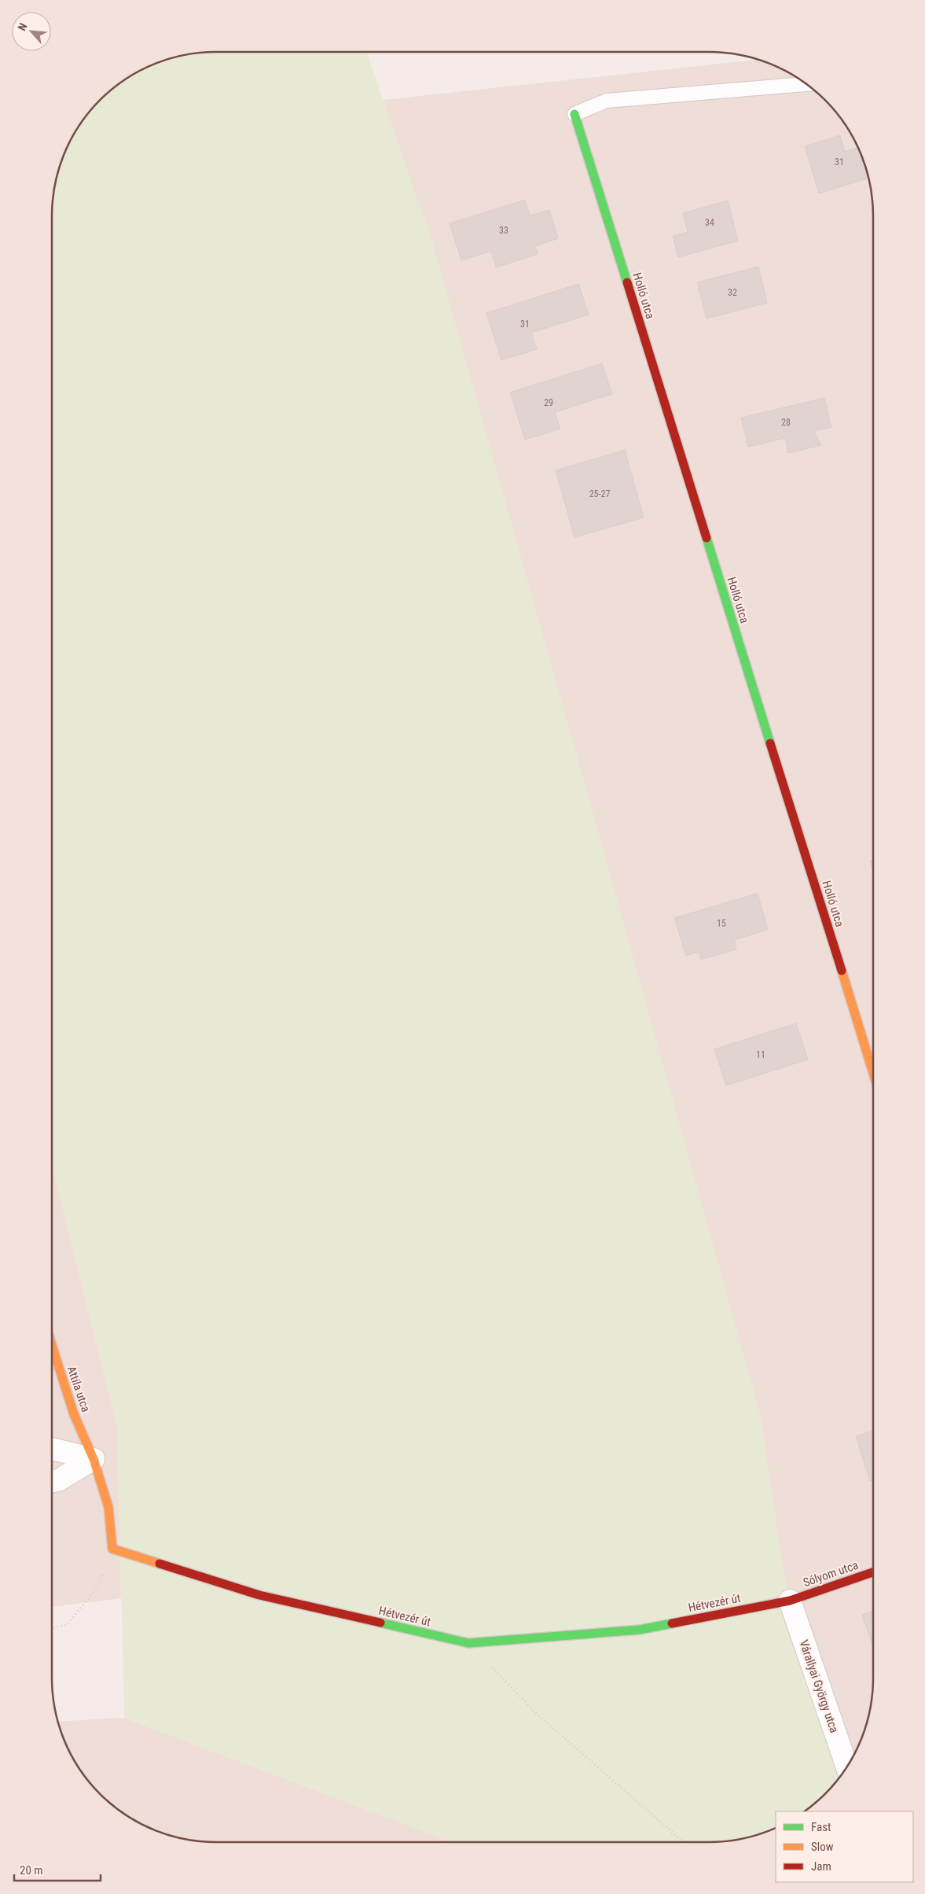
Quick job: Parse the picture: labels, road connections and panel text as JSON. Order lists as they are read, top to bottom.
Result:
{
  "streets": {
    "street": [
      "Holló utca",
      "Attila utca",
      "Sólyom utca",
      "Hétvezér út",
      "Várallyai György utca"
    ]
  },
  "crossings": [
    ["Sólyom utca", "Hétvezér út"],
    ["Sólyom utca", "Várallyai György utca"],
    ["Hétvezér út", "Várallyai György utca"]
  ],
  "house_numbers": [
    "31",
    "34",
    "33",
    "32",
    "31",
    "29",
    "28",
    "25-27",
    "15",
    "11"
  ],
  "legend": ["Fast", "Slow", "Jam"],
  "scale_bar": "20 m",
  "north": "top left"
}
